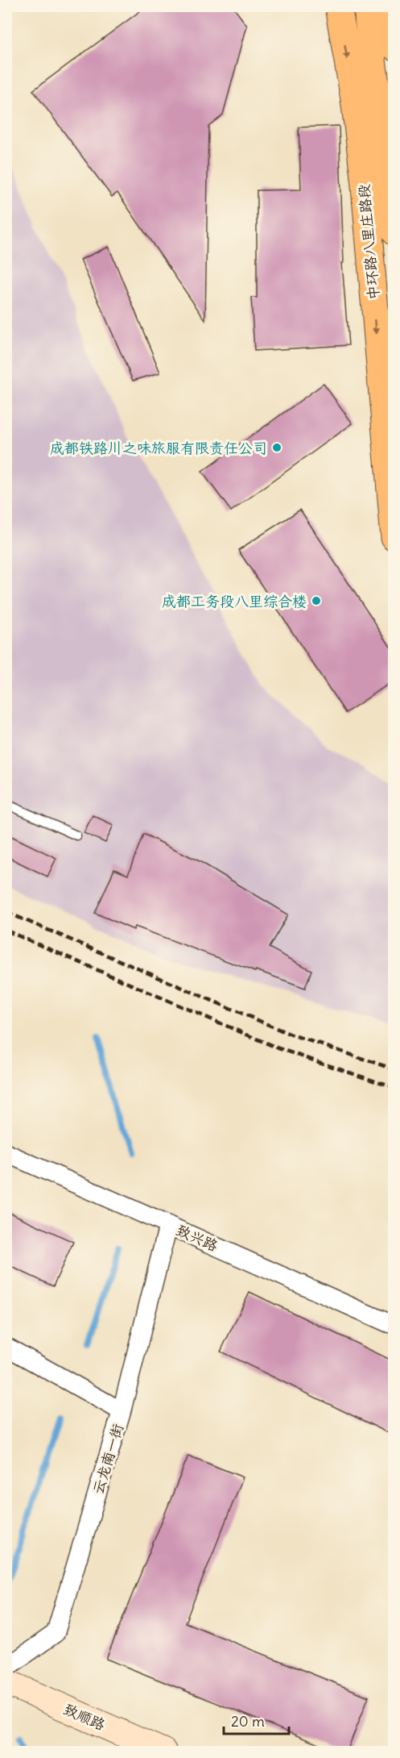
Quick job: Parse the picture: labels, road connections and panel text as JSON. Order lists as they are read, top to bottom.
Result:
{
  "streets": {
    "main road": ["中环路八里庄路段"],
    "street": ["致兴路", "云龙南一街", "致顺路"]
  },
  "crossings": [
    ["致兴路", "云龙南一街"]
  ],
  "places": ["成都铁路川之味旅服有限责任公司", "成都工务段八里综合楼"],
  "scale_bar": "20 m"
}
